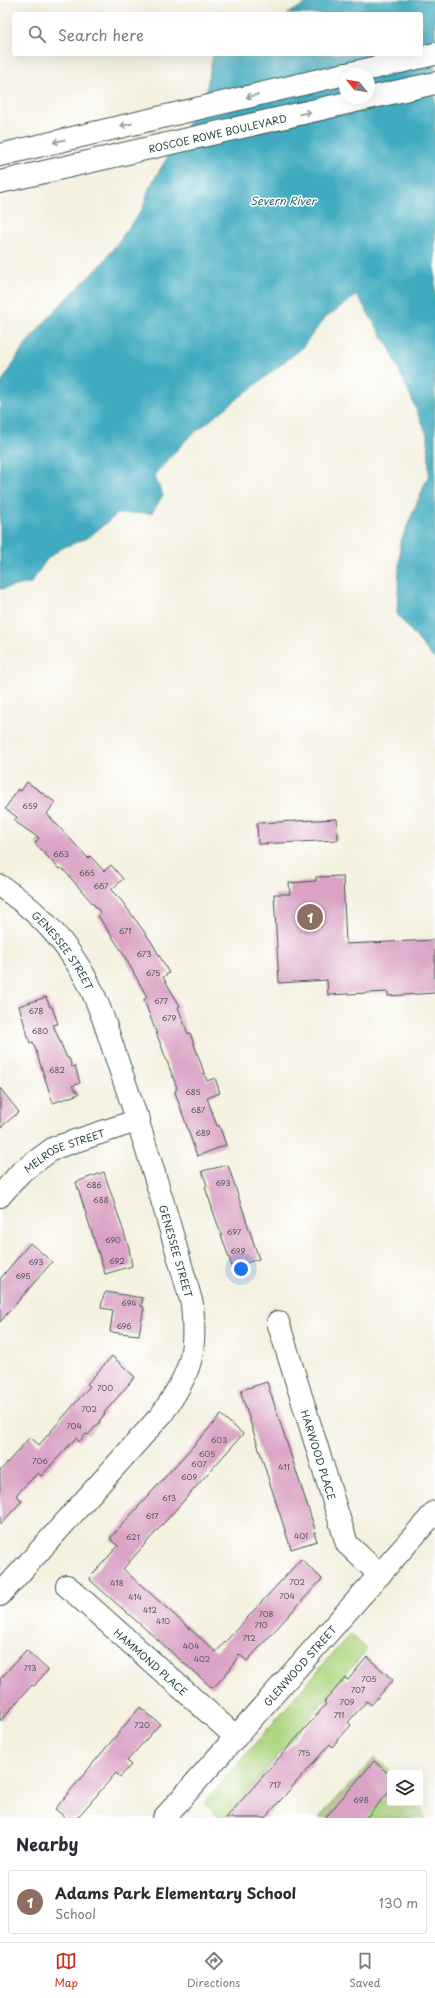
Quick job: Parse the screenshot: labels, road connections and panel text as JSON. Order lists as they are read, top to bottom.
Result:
{
  "streets": {
    "street": [
      "ROSCOE ROWE BOULEVARD",
      "GENESSEE STREET",
      "MELROSE STREET",
      "HARWOOD PLACE",
      "HAMMOND PLACE",
      "GLENWOOD STREET"
    ]
  },
  "crossings": [
    ["GENESSEE STREET", "MELROSE STREET"],
    ["HARWOOD PLACE", "GLENWOOD STREET"],
    ["HAMMOND PLACE", "GLENWOOD STREET"]
  ],
  "water": ["Severn River"],
  "house_numbers": [
    "659",
    "663",
    "665",
    "667",
    "671",
    "673",
    "675",
    "677",
    "678",
    "679",
    "680",
    "682",
    "685",
    "687",
    "689",
    "693",
    "686",
    "688",
    "697",
    "690",
    "699",
    "692",
    "693",
    "695",
    "694",
    "696",
    "700",
    "702",
    "704",
    "603",
    "605",
    "706",
    "607",
    "411",
    "609",
    "613",
    "617",
    "401",
    "621",
    "702",
    "418",
    "704",
    "414",
    "412",
    "708",
    "410",
    "710",
    "712",
    "404",
    "402",
    "713",
    "705",
    "707",
    "709",
    "711",
    "720",
    "715",
    "717",
    "698"
  ],
  "north": "top left",
  "page": {
    "search": "Search here",
    "pins": "1",
    "heading": "Nearby",
    "list": [
      {
        "mark": "1",
        "name": "Adams Park Elementary School",
        "note": "School",
        "value": "130 m"
      }
    ],
    "nav": ["Map", "Directions", "Saved"]
  }
}
